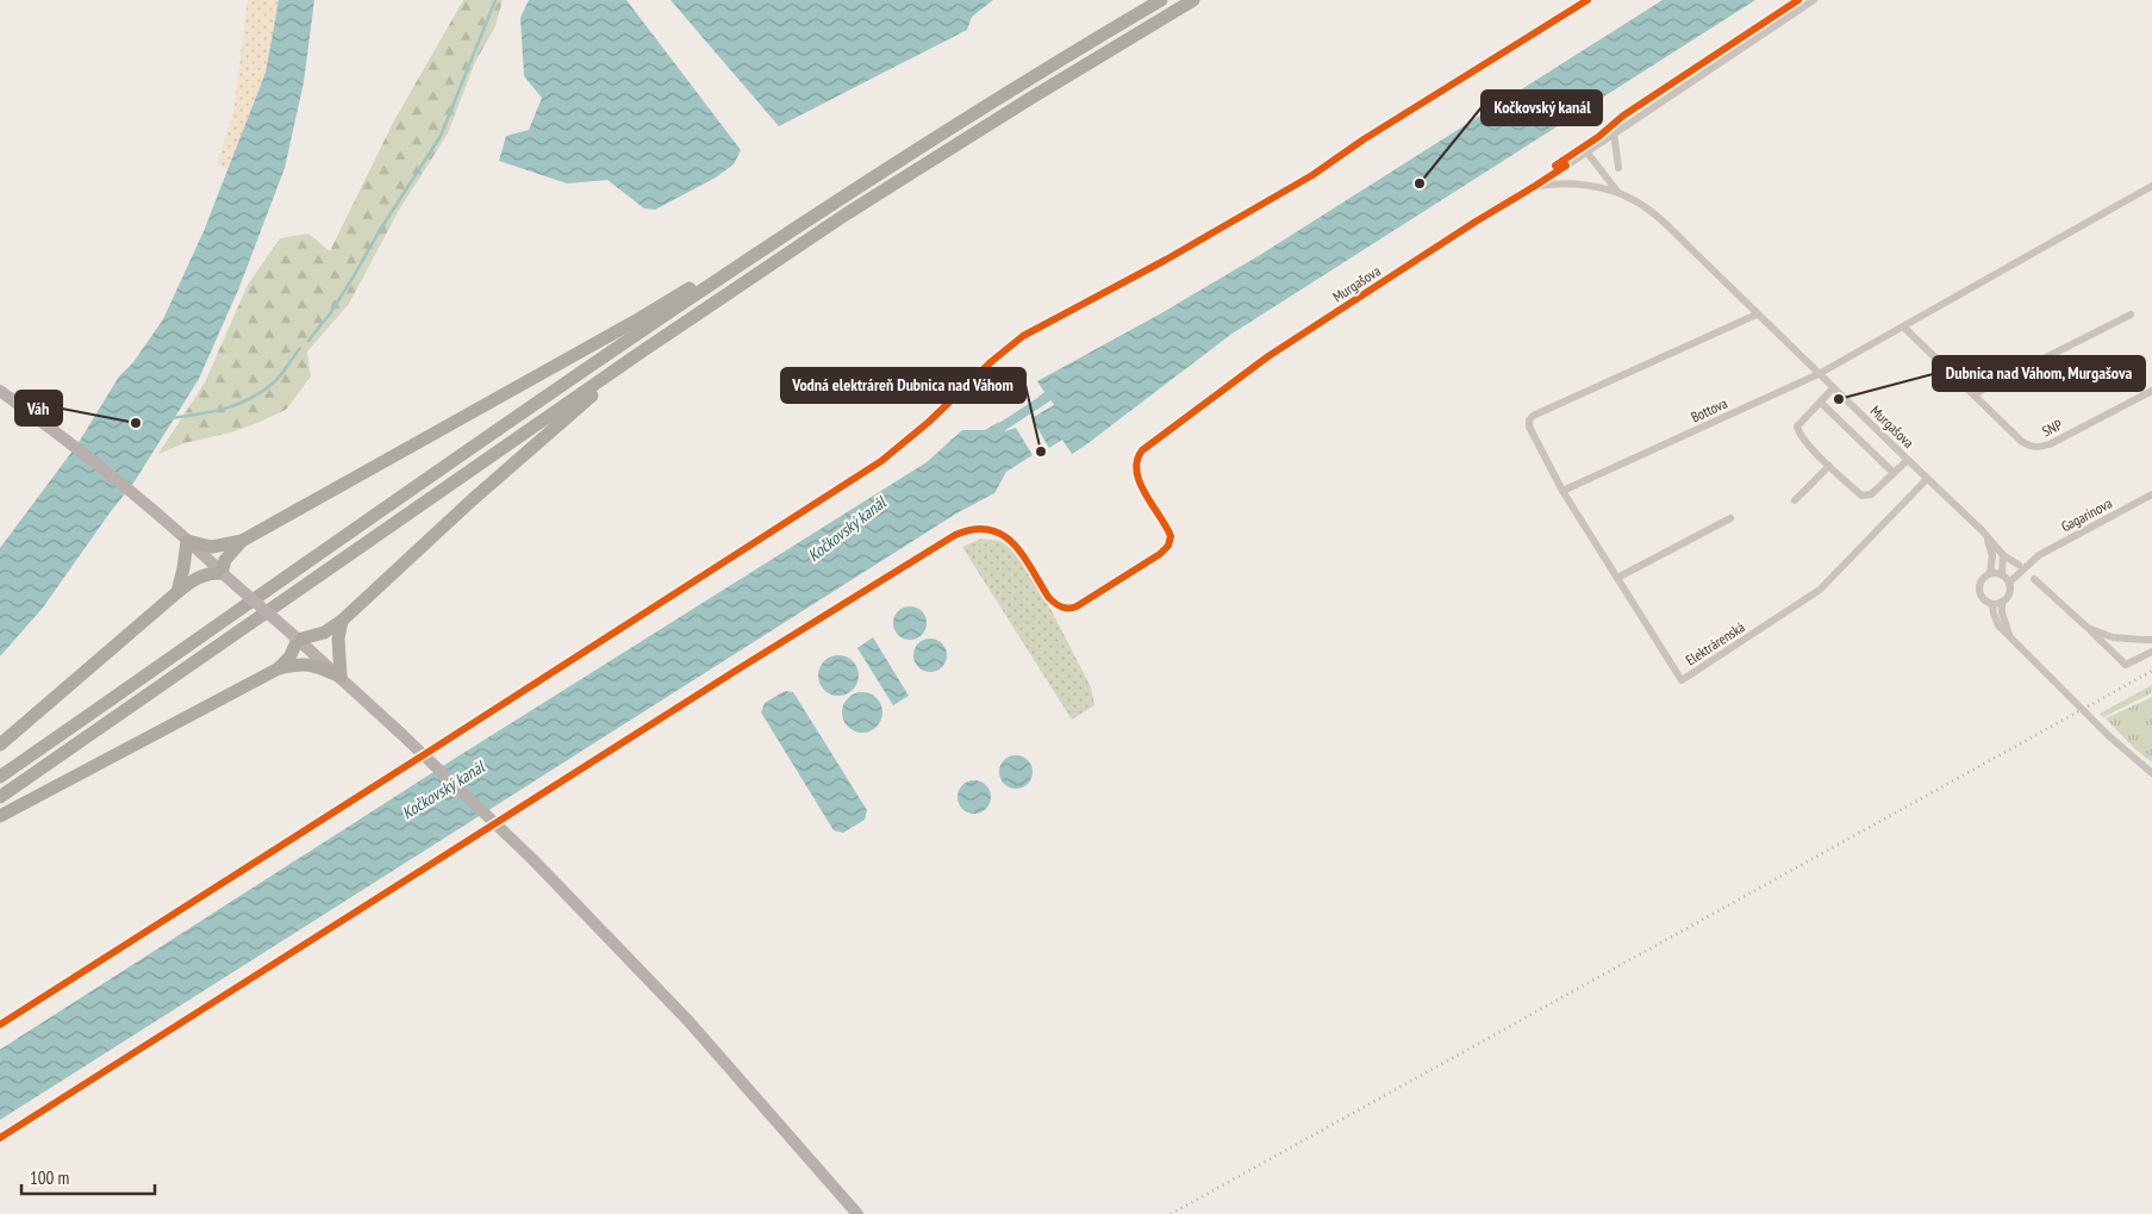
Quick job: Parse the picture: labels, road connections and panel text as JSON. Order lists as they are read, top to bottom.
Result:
{
  "streets": {
    "street": [
      "Murgašova",
      "Bottova",
      "SNP",
      "Gagarinova",
      "Elektrárenská"
    ]
  },
  "crossings": [
    ["Murgašova", "Bottova"],
    ["Murgašova", "Gagarinova"],
    ["Murgašova", "Elektrárenská"],
    ["Bottova", "SNP"],
    ["Bottova", "Elektrárenská"]
  ],
  "water": ["Kočkovský kanál"],
  "places": [
    "Kočkovský kanál",
    "Dubnica nad Váhom, Murgašova",
    "Váh",
    "Vodná elektráreň Dubnica nad Váhom"
  ],
  "scale_bar": "100 m"
}
